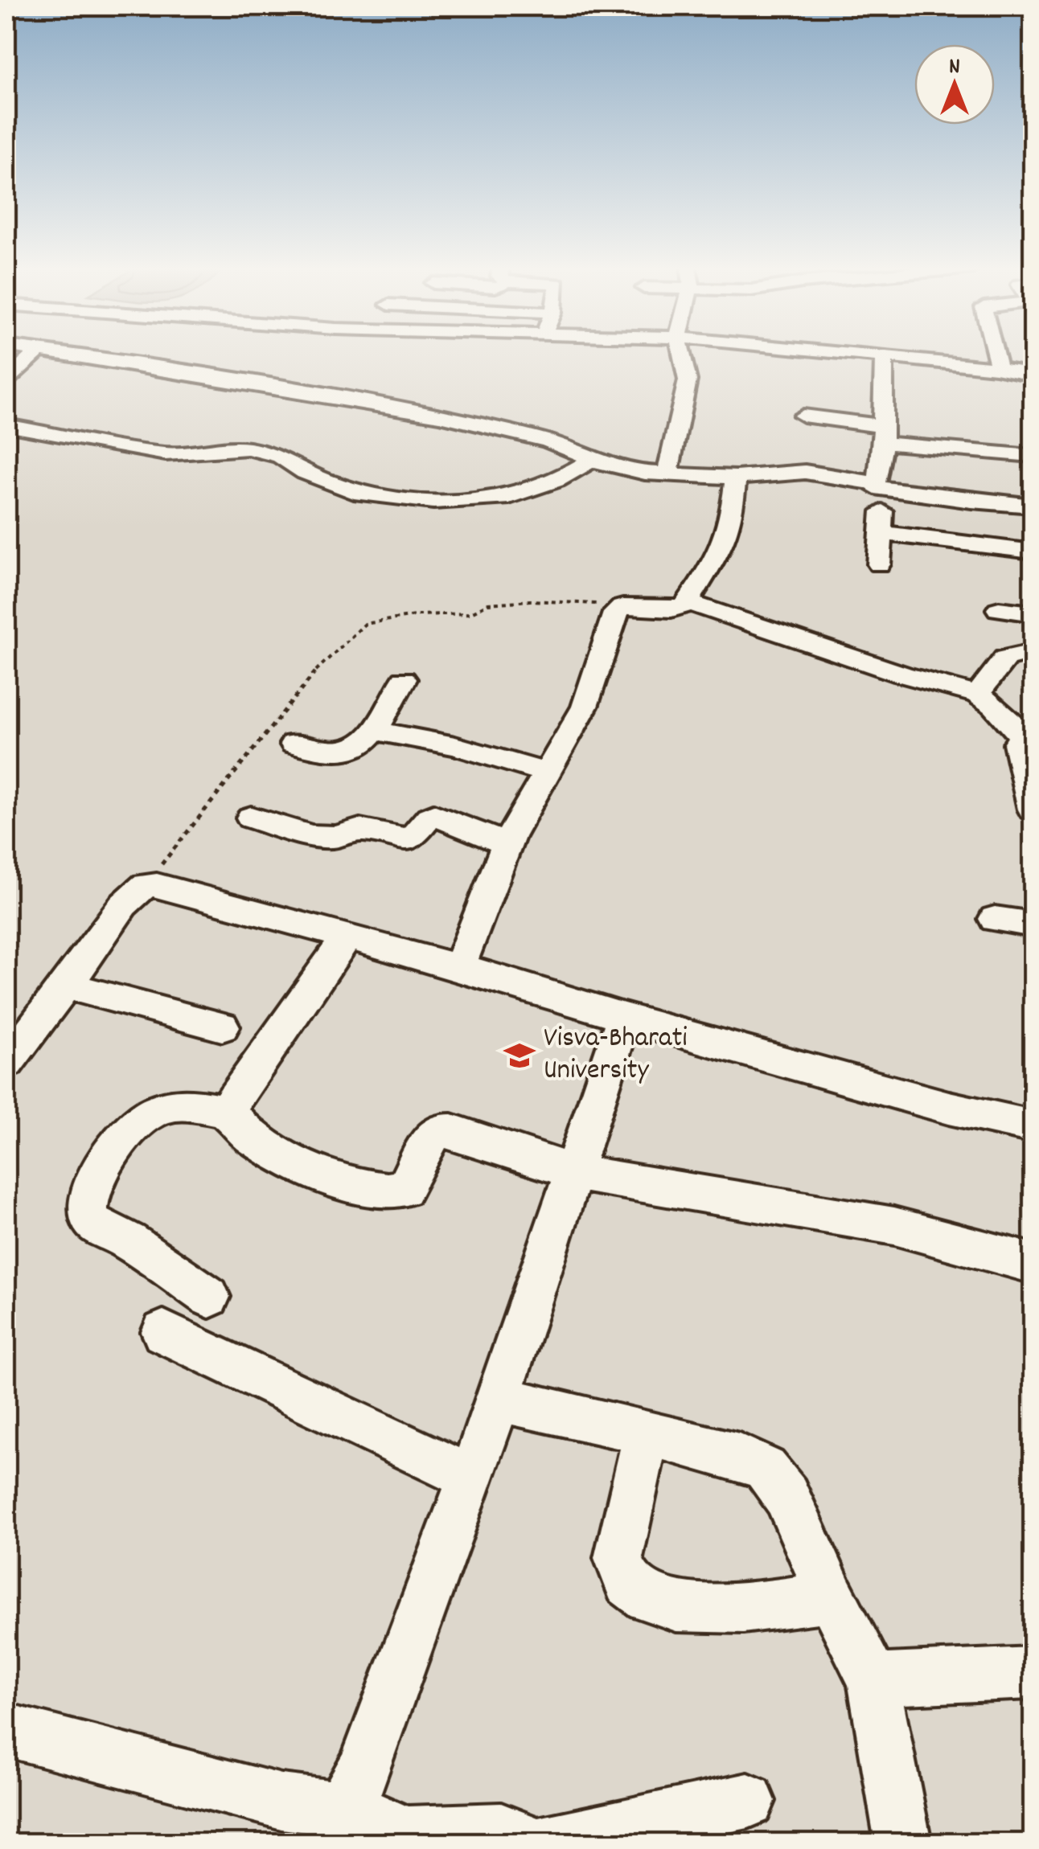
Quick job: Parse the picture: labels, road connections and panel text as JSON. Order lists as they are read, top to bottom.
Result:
{
  "places": {
    "school or university": ["Visva-Bharati University"]
  },
  "north": "top"
}
